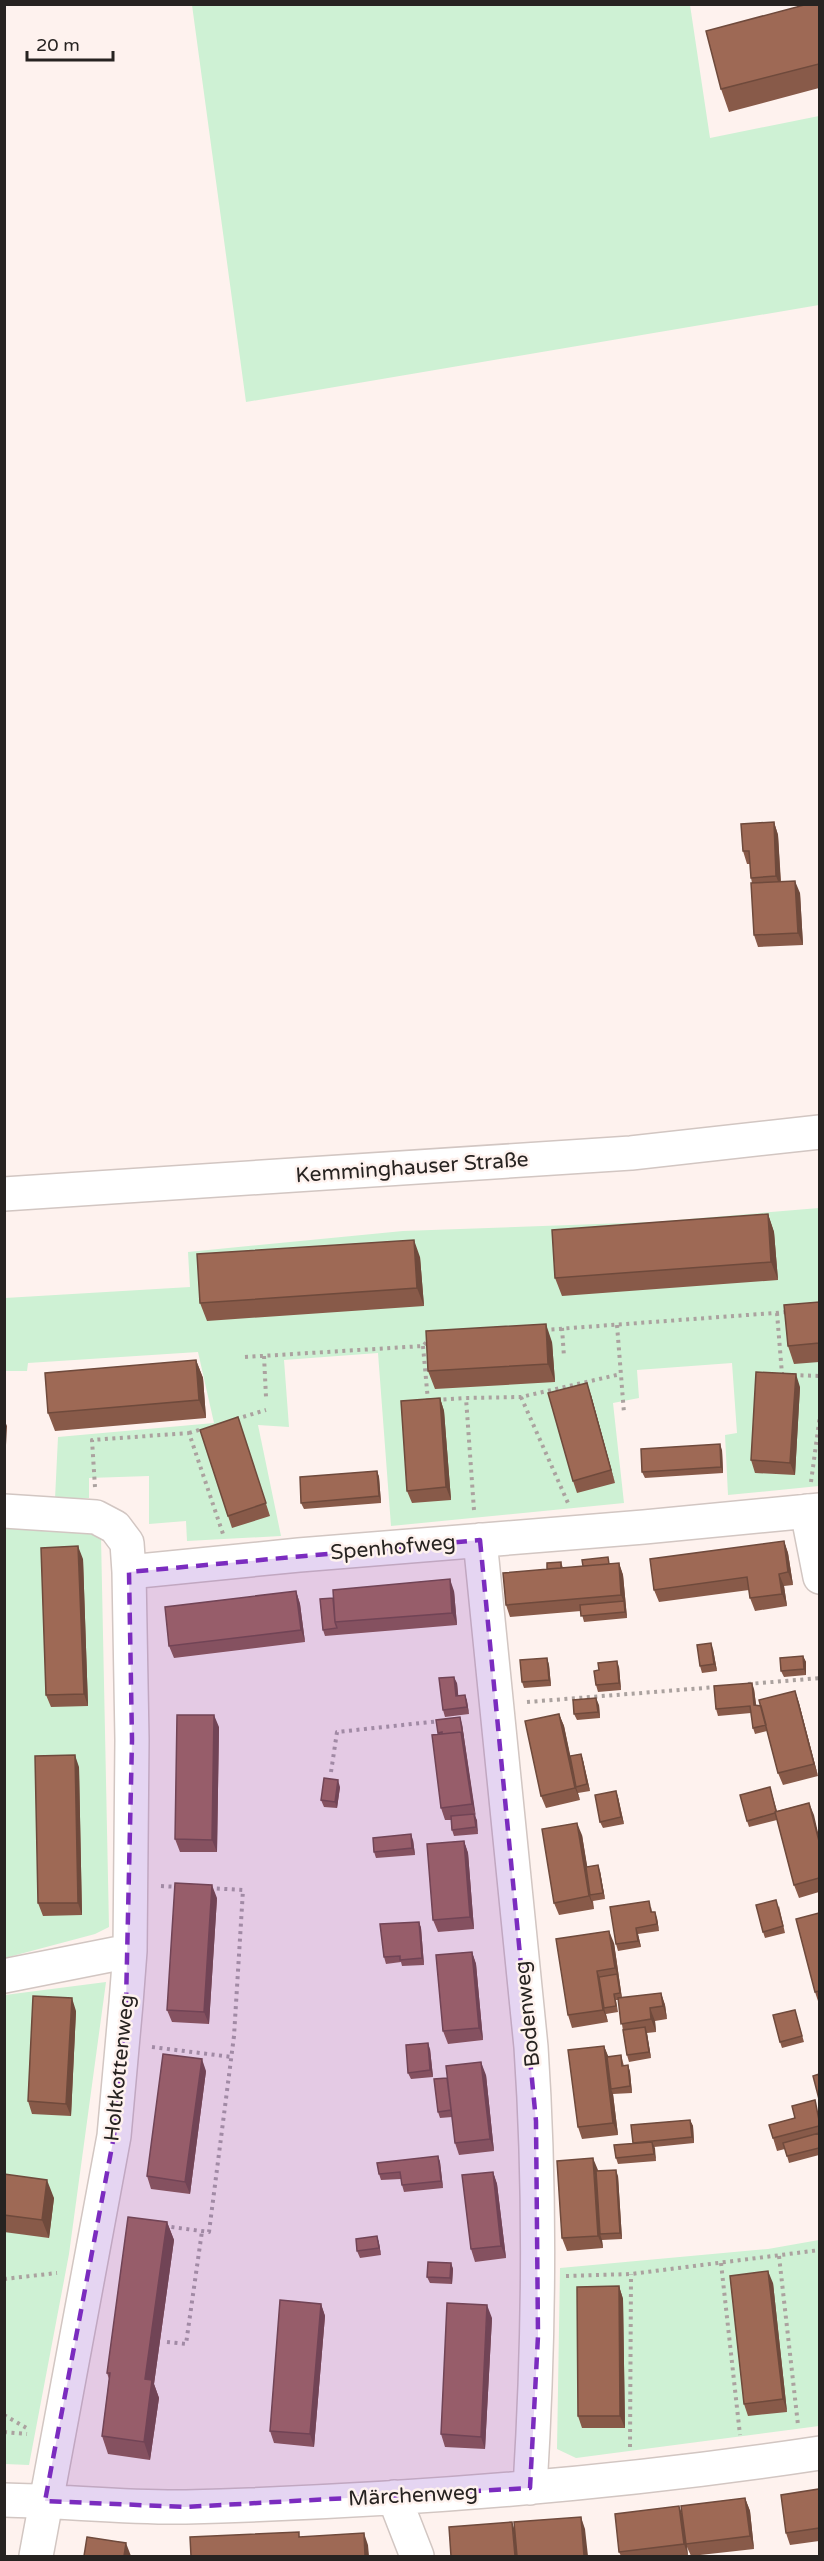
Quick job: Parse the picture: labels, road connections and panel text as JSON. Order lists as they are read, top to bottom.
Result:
{
  "streets": {
    "street": [
      "Kemminghauser Straße",
      "Spenhofweg",
      "Bodenweg",
      "Holtkottenweg",
      "Märchenweg"
    ]
  },
  "crossings": [
    ["Spenhofweg", "Bodenweg"],
    ["Spenhofweg", "Holtkottenweg"],
    ["Bodenweg", "Märchenweg"],
    ["Holtkottenweg", "Märchenweg"]
  ],
  "scale_bar": "20 m"
}
